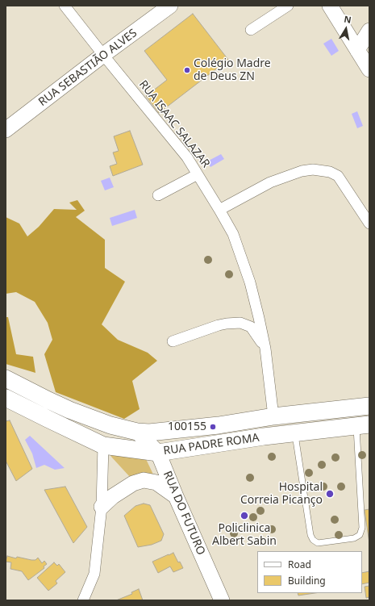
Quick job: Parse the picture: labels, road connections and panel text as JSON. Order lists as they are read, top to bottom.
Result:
{
  "streets": {
    "main road": ["RUA PADRE ROMA"],
    "street": ["RUA SEBASTIÃO ALVES", "RUA ISAAC SALAZAR", "RUA DO FUTURO"]
  },
  "crossings": [
    ["RUA SEBASTIÃO ALVES", "RUA ISAAC SALAZAR"],
    ["RUA ISAAC SALAZAR", "RUA PADRE ROMA"],
    ["RUA PADRE ROMA", "RUA DO FUTURO"]
  ],
  "places": [
    "Colégio Madre de Deus ZN",
    "100155",
    "Hospital Correia Picanço",
    "Policlinica Albert Sabin"
  ],
  "legend": ["Road", "Building"],
  "north": "top"
}
